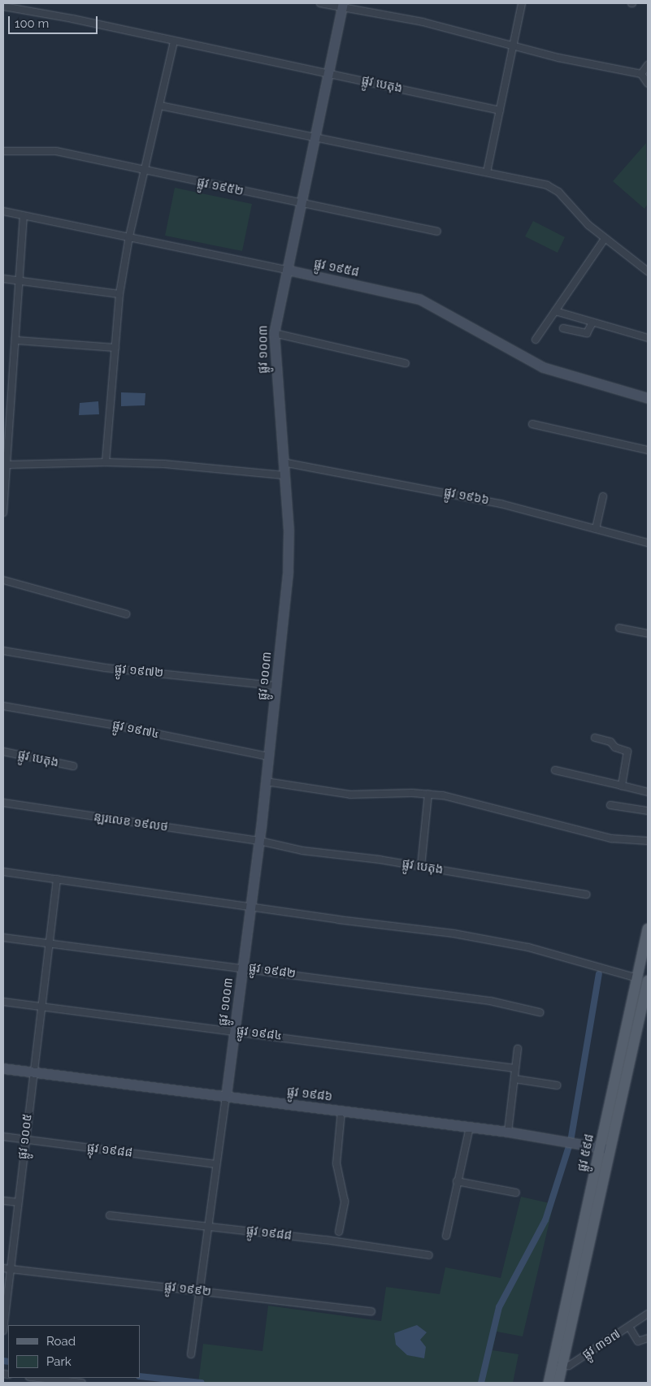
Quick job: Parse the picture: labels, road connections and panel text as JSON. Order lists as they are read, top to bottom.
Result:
{
  "streets": {
    "main road": ["ផ្លូវ ៥៩៨"],
    "street": [
      "ផ្លូវ បេតុង",
      "ផ្លូវ ១៩៥២",
      "ផ្លូវ ១៩៥៨",
      "ផ្លូវ ១០០៣",
      "ផ្លូវ ១៩៦៦",
      "ផ្លូវ ១៩៧២",
      "ផ្លូវ ១៩៧៤",
      "ន្ឡរលេខ ១៩លថ",
      "ផ្លូវ ១៩៨២",
      "ផ្លូវ ១៩៨៤",
      "ផ្លូវ ១៩៨៦",
      "ផ្លូវ ១០០៥",
      "ផ្លុវ ១៩៨៨",
      "ផ្លូវ ១៩៨៨",
      "ផ្លូវ ១៩៩២",
      "ផ្លូវ ៣១៧"
    ]
  },
  "crossings": [
    ["ផ្លូវ បេតុង", "ផ្លូវ ១០០៣"],
    ["ផ្លូវ បេតុង", "ន្ឡរលេខ ១៩លថ"],
    ["ផ្លូវ ១៩៥២", "ផ្លូវ ១០០៣"],
    ["ផ្លូវ ១៩៥៨", "ផ្លូវ ១០០៣"],
    ["ផ្លូវ ១០០៣", "ផ្លូវ ១៩៦៦"],
    ["ផ្លូវ ១០០៣", "ផ្លូវ ១៩៧២"],
    ["ផ្លូវ ១០០៣", "ផ្លូវ ១៩៧៤"],
    ["ផ្លូវ ១០០៣", "ន្ឡរលេខ ១៩លថ"],
    ["ផ្លូវ ១០០៣", "ផ្លូវ ១៩៨២"],
    ["ផ្លូវ ១០០៣", "ផ្លូវ ១៩៨៤"],
    ["ផ្លូវ ១០០៣", "ផ្លូវ ១៩៨៦"],
    ["ផ្លូវ ១០០៣", "ផ្លុវ ១៩៨៨"],
    ["ផ្លូវ ១០០៣", "ផ្លូវ ១៩៨៨"],
    ["ផ្លូវ ១០០៣", "ផ្លូវ ១៩៩២"],
    ["ផ្លូវ ១៩៨២", "ផ្លូវ ១០០៥"],
    ["ផ្លូវ ១៩៨៤", "ផ្លូវ ១០០៥"],
    ["ផ្លូវ ១៩៨៦", "ផ្លូវ ១០០៥"],
    ["ផ្លូវ ១៩៨៦", "ផ្លូវ ៥៩៨"],
    ["ផ្លូវ ១០០៥", "ផ្លុវ ១៩៨៨"],
    ["ផ្លូវ ១០០៥", "ផ្លូវ ១៩៩២"],
    ["ផ្លូវ ៥៩៨", "ផ្លូវ ៣១៧"]
  ],
  "legend": ["Road", "Park"],
  "scale_bar": "100 m"
}
